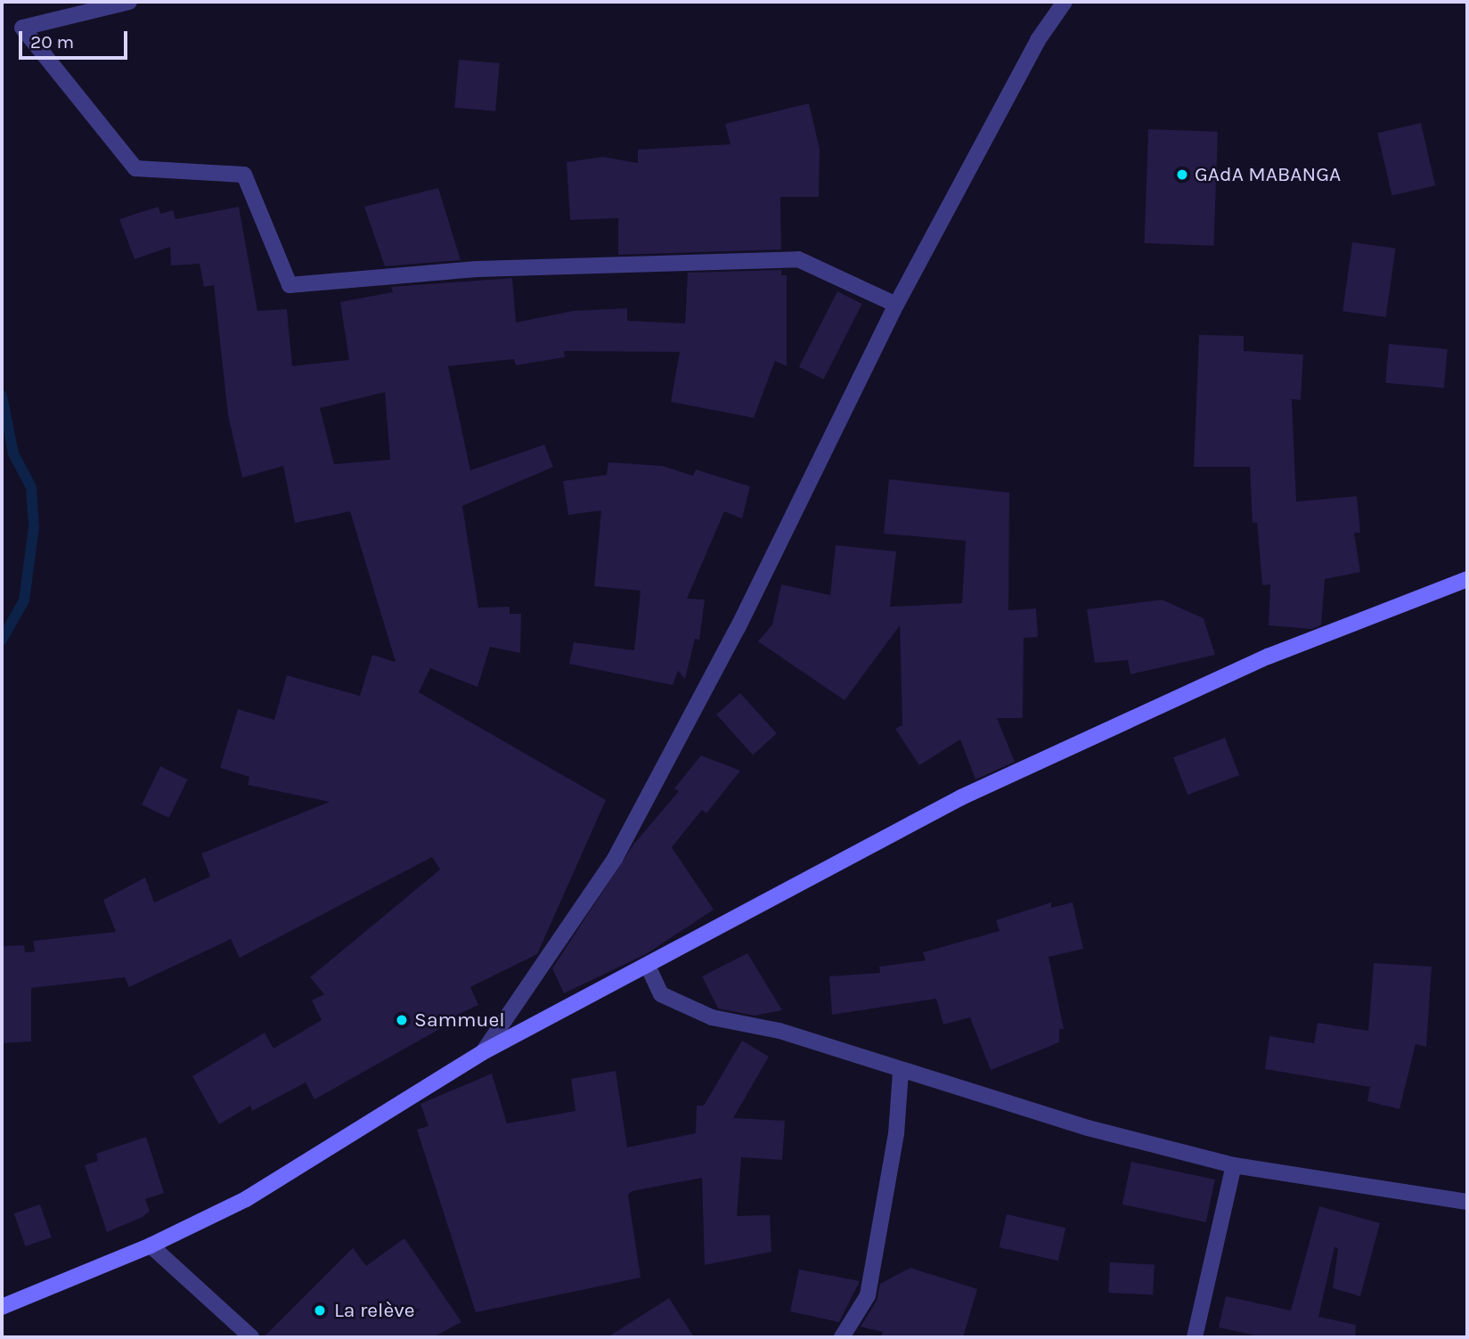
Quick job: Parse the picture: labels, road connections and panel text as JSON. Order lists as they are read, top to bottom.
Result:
{
  "places": ["GAdA MABANGA", "Sammuel", "La relève"],
  "scale_bar": "20 m"
}
